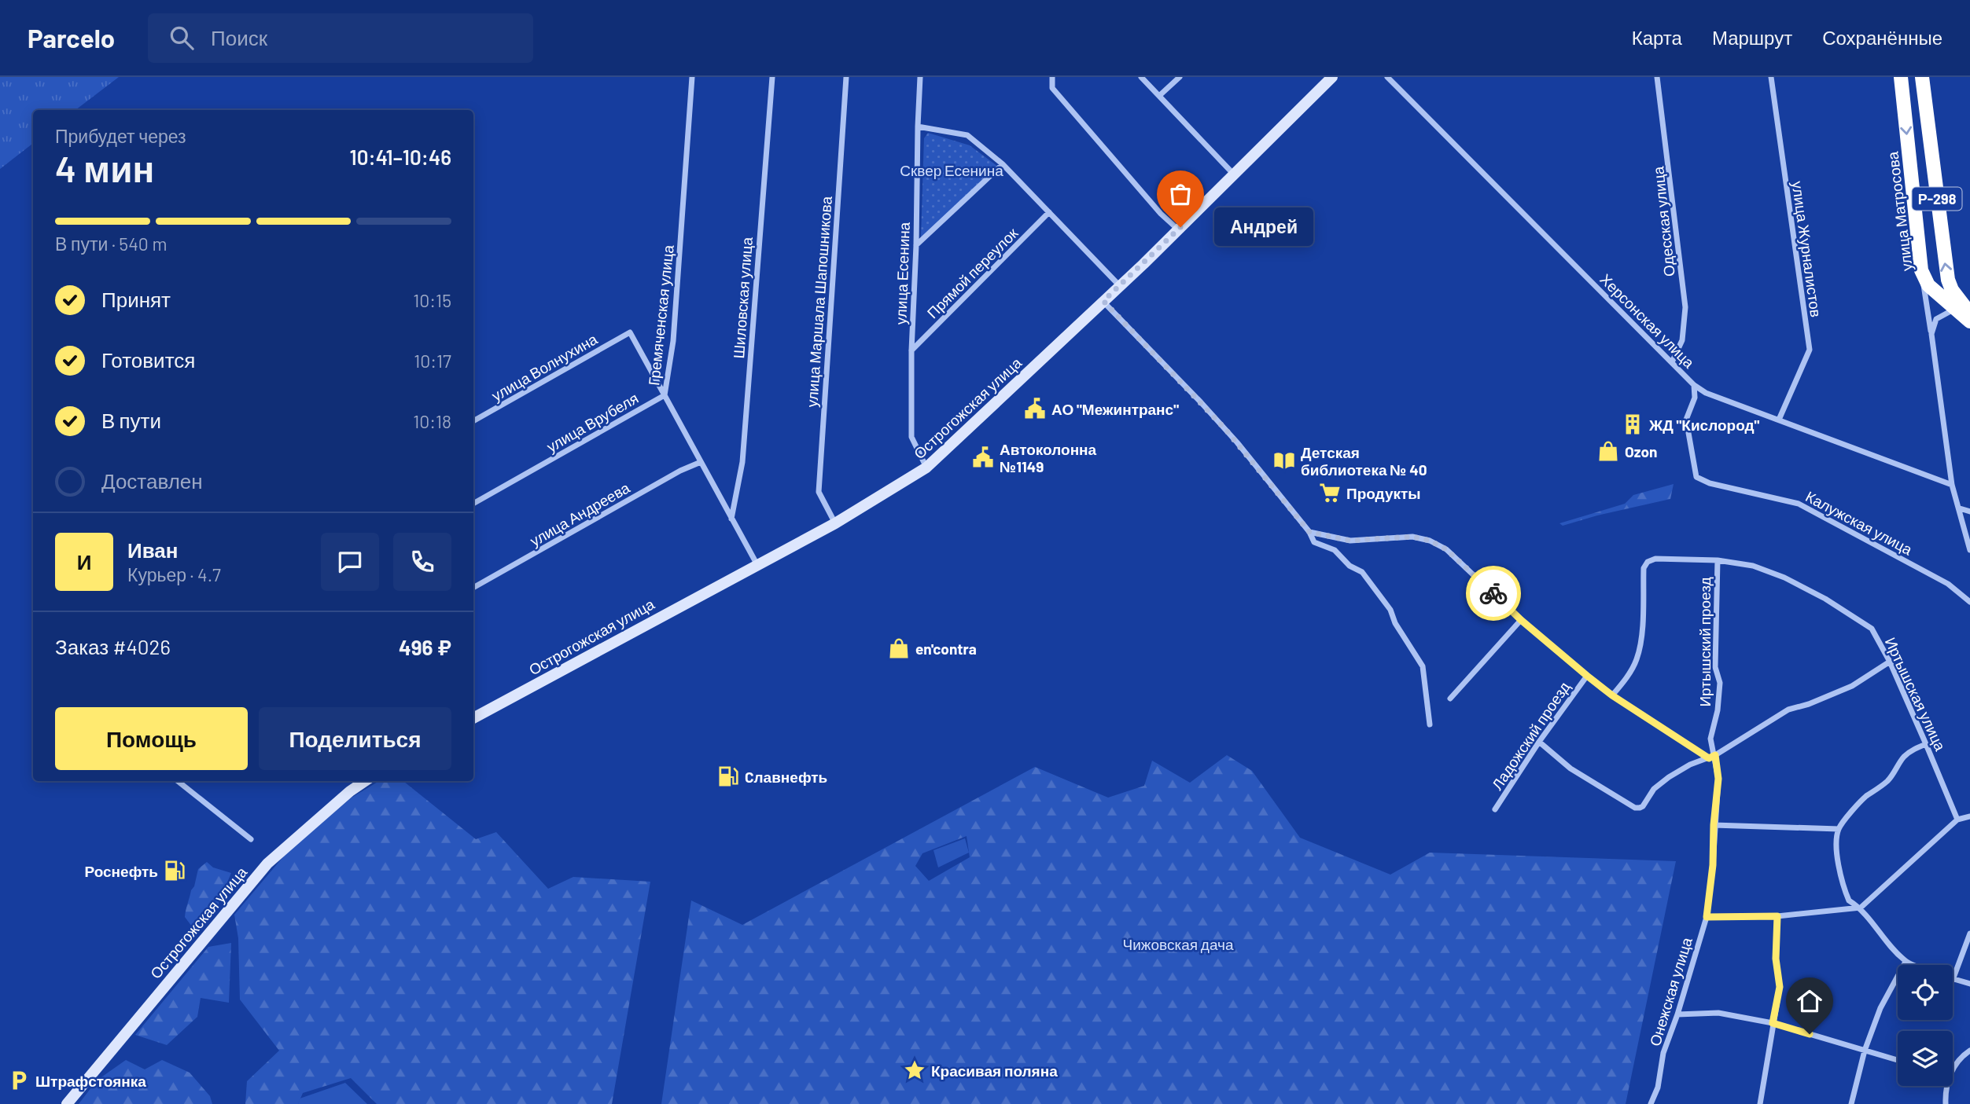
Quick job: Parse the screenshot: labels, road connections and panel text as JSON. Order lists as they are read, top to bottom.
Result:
{
  "streets": {
    "highway": ["Р-298", "улица Матросова"],
    "street": [
      "Одесская улица",
      "улица Журналистов",
      "Прямой переулок",
      "улица Есенина",
      "Шиловская улица",
      "улица Маршала Шапошникова",
      "Гремяченская улица",
      "Херсонская улица",
      "улица Волнухина",
      "Острогожская улица",
      "улица Врубеля",
      "улица Андреева",
      "Калужская улица",
      "Иртышский проезд",
      "Иртышская улица",
      "Ладожский проезд",
      "Онежская улица"
    ]
  },
  "crossings": [
    ["Одесская улица", "Херсонская улица"],
    ["улица Журналистов", "Херсонская улица"],
    ["Прямой переулок", "улица Есенина"],
    ["улица Есенина", "Острогожская улица"],
    ["Шиловская улица", "Гремяченская улица"],
    ["улица Маршала Шапошникова", "Острогожская улица"],
    ["Гремяченская улица", "улица Волнухина"],
    ["Гремяченская улица", "Острогожская улица"],
    ["Гремяченская улица", "улица Врубеля"],
    ["Гремяченская улица", "улица Андреева"],
    ["Херсонская улица", "Калужская улица"],
    ["улица Волнухина", "улица Врубеля"],
    ["Иртышский проезд", "Иртышская улица"],
    ["Иртышский проезд", "Онежская улица"]
  ],
  "parks": ["Сквер Есенина", "Чижовская дача"],
  "places": {
    "other": ["Андрей"],
    "public building": ["АО \"Межинтранс\"", "Автоколонна №1149"],
    "building": ["ЖД \"Кислород\""],
    "shop": ["Ozon", "en'contra"],
    "library": ["Детская библиотека № 40"],
    "supermarket": ["Продукты"],
    "fuel station": ["Cлавнефть", "Роснефть"],
    "place": ["Красивая поляна"],
    "parking": ["Штрафстоянка"]
  },
  "page": {
    "header": "Parcelo",
    "search": "Поиск",
    "nav": ["Карта", "Маршрут", "Сохранённые"],
    "heading": ["4 мин", "Прибудет через", "10:41–10:46"],
    "panel": [
      "Иван",
      "Курьер · 4.7",
      "Заказ #4026",
      "496 ₽"
    ],
    "bar": "В пути · 540 m",
    "bubble": "Андрей",
    "list": [
      ["Принят", "10:15"],
      ["Готовится", "10:17"],
      ["В пути", "10:18"],
      "Доставлен"
    ],
    "round": "И",
    "buttons": ["Помощь", "Поделиться"]
  }
}
